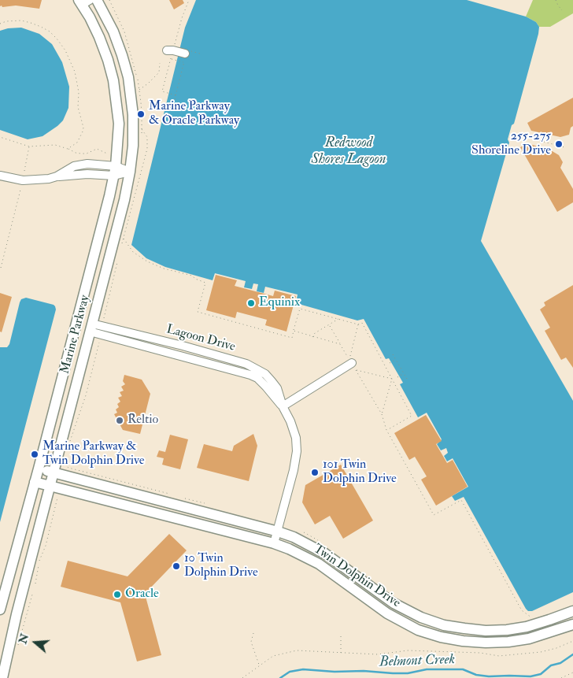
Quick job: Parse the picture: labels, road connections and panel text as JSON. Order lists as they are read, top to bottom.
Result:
{
  "streets": {
    "main road": ["Marine Parkway", "Twin Dolphin Drive"],
    "street": ["Lagoon Drive"]
  },
  "crossings": [
    ["Marine Parkway", "Lagoon Drive"],
    ["Marine Parkway", "Twin Dolphin Drive"],
    ["Lagoon Drive", "Twin Dolphin Drive"]
  ],
  "water": ["Redwood Shores Lagoon", "Belmont Creek"],
  "places": [
    "Marine Parkway & Oracle Parkway",
    "255-275 Shoreline Drive",
    "Equinix",
    "Reltio",
    "Marine Parkway & Twin Dolphin Drive",
    "101 Twin Dolphin Drive",
    "10 Twin Dolphin Drive",
    "Oracle"
  ],
  "north": "left"
}
